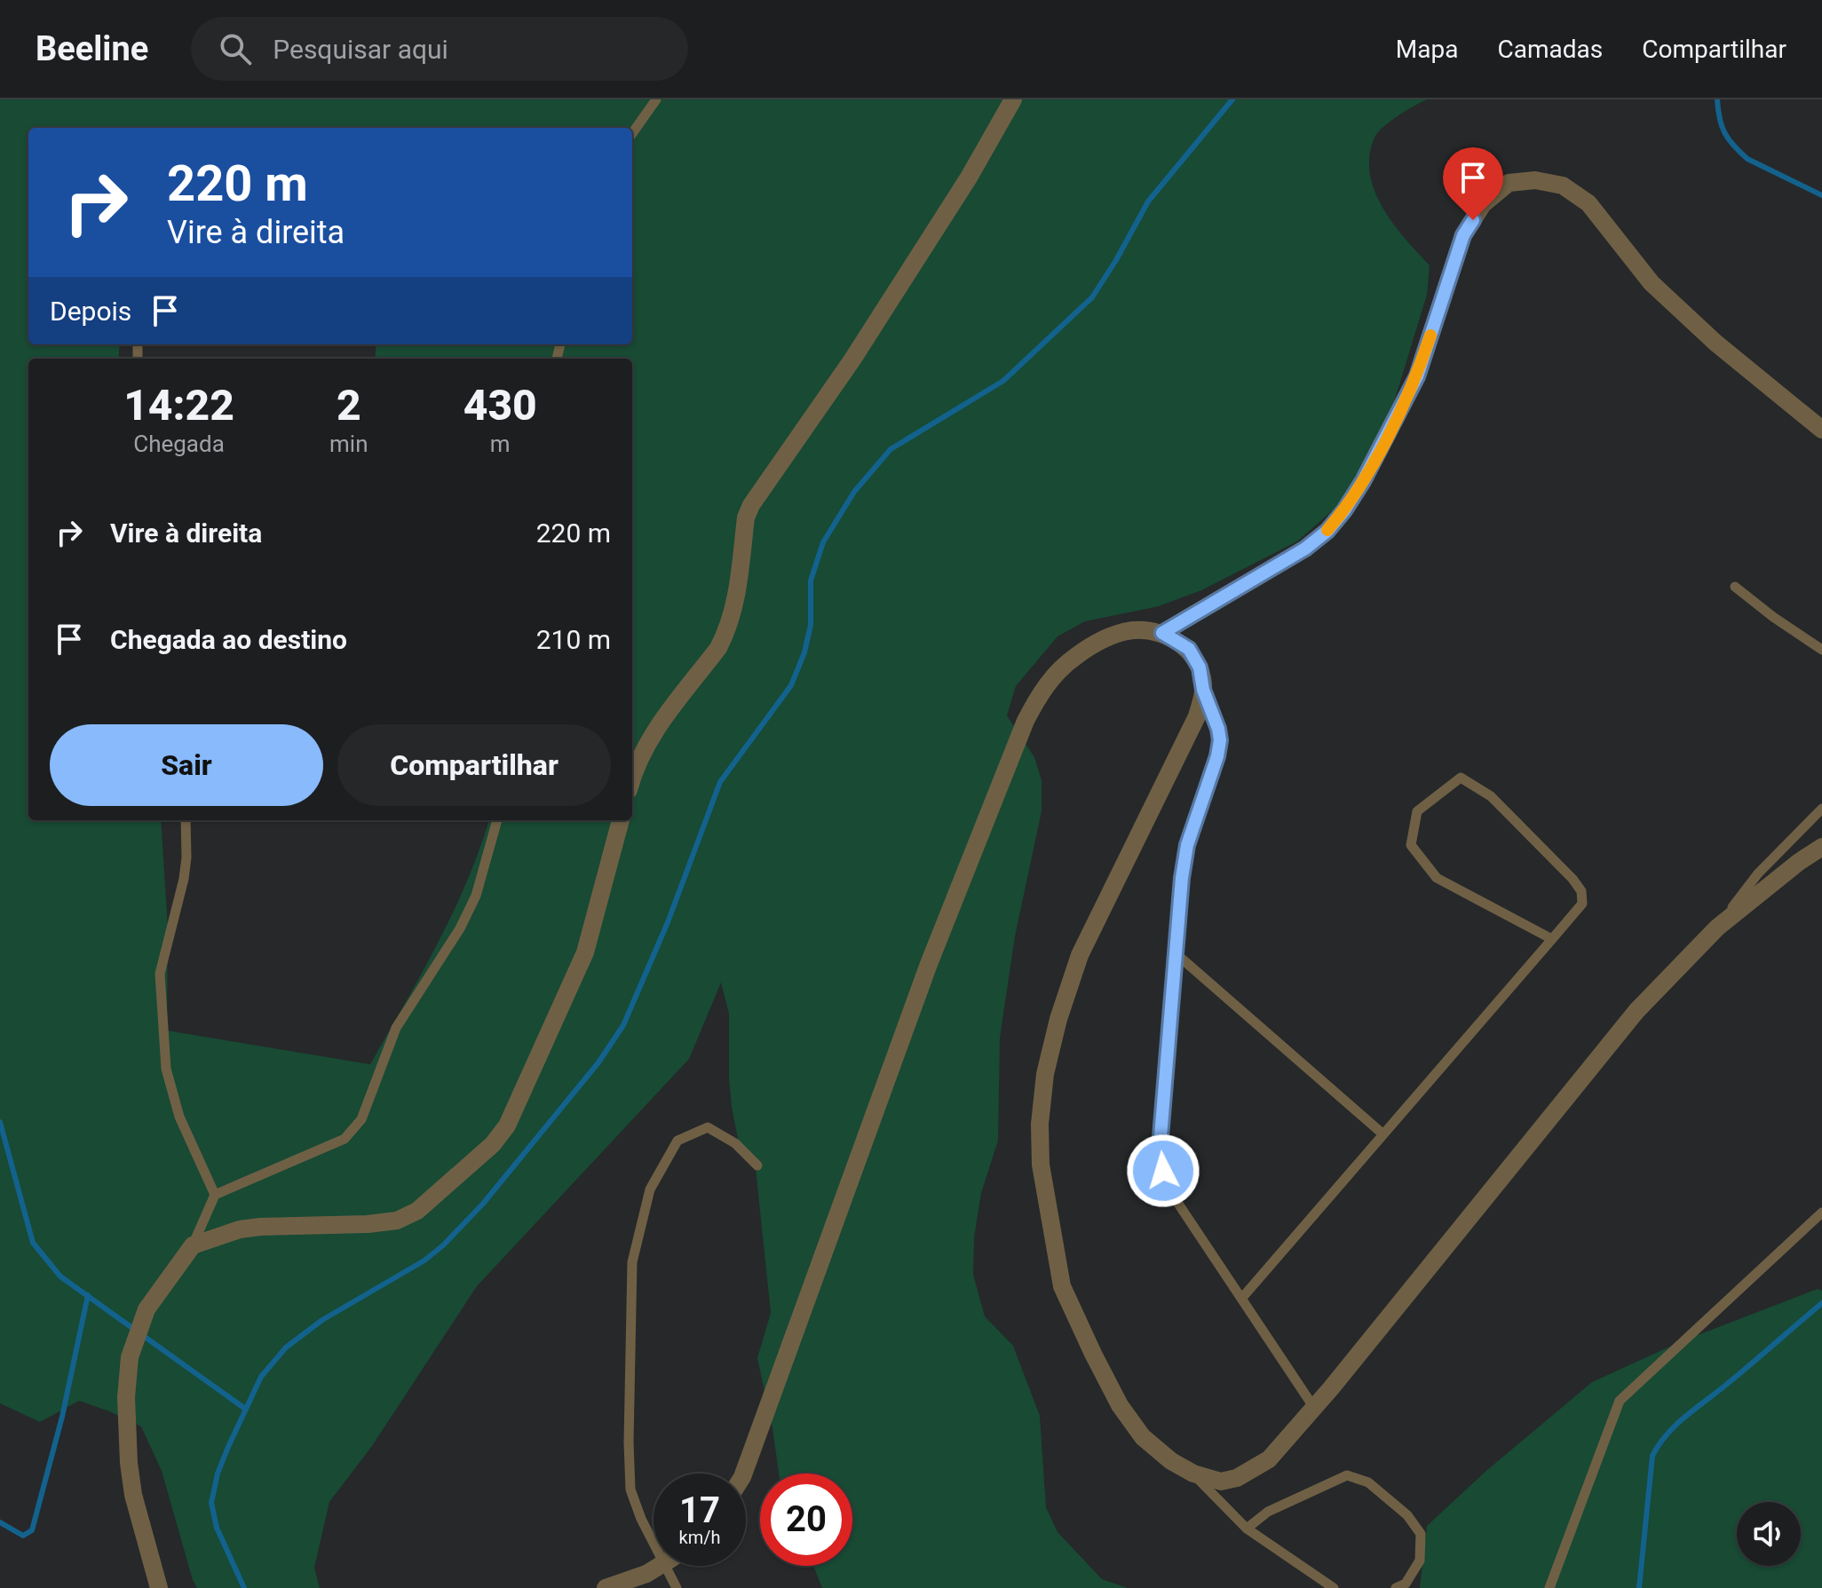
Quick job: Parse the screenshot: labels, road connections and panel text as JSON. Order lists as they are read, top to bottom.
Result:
{
  "page": {
    "header": "Beeline",
    "search": "Pesquisar aqui",
    "nav": ["Mapa", "Camadas", "Compartilhar"],
    "turn": ["220 m", "Vire à direita"],
    "then": "Depois",
    "eta": [
      "14:22",
      "Chegada",
      "2",
      "min",
      "430",
      "m"
    ],
    "list": [
      {
        "name": "Vire à direita",
        "value": "220 m"
      },
      {
        "name": "Chegada ao destino",
        "value": "210 m"
      }
    ],
    "buttons": ["Sair", "Compartilhar"],
    "speed": "17 km/h",
    "limit": "20"
  }
}
